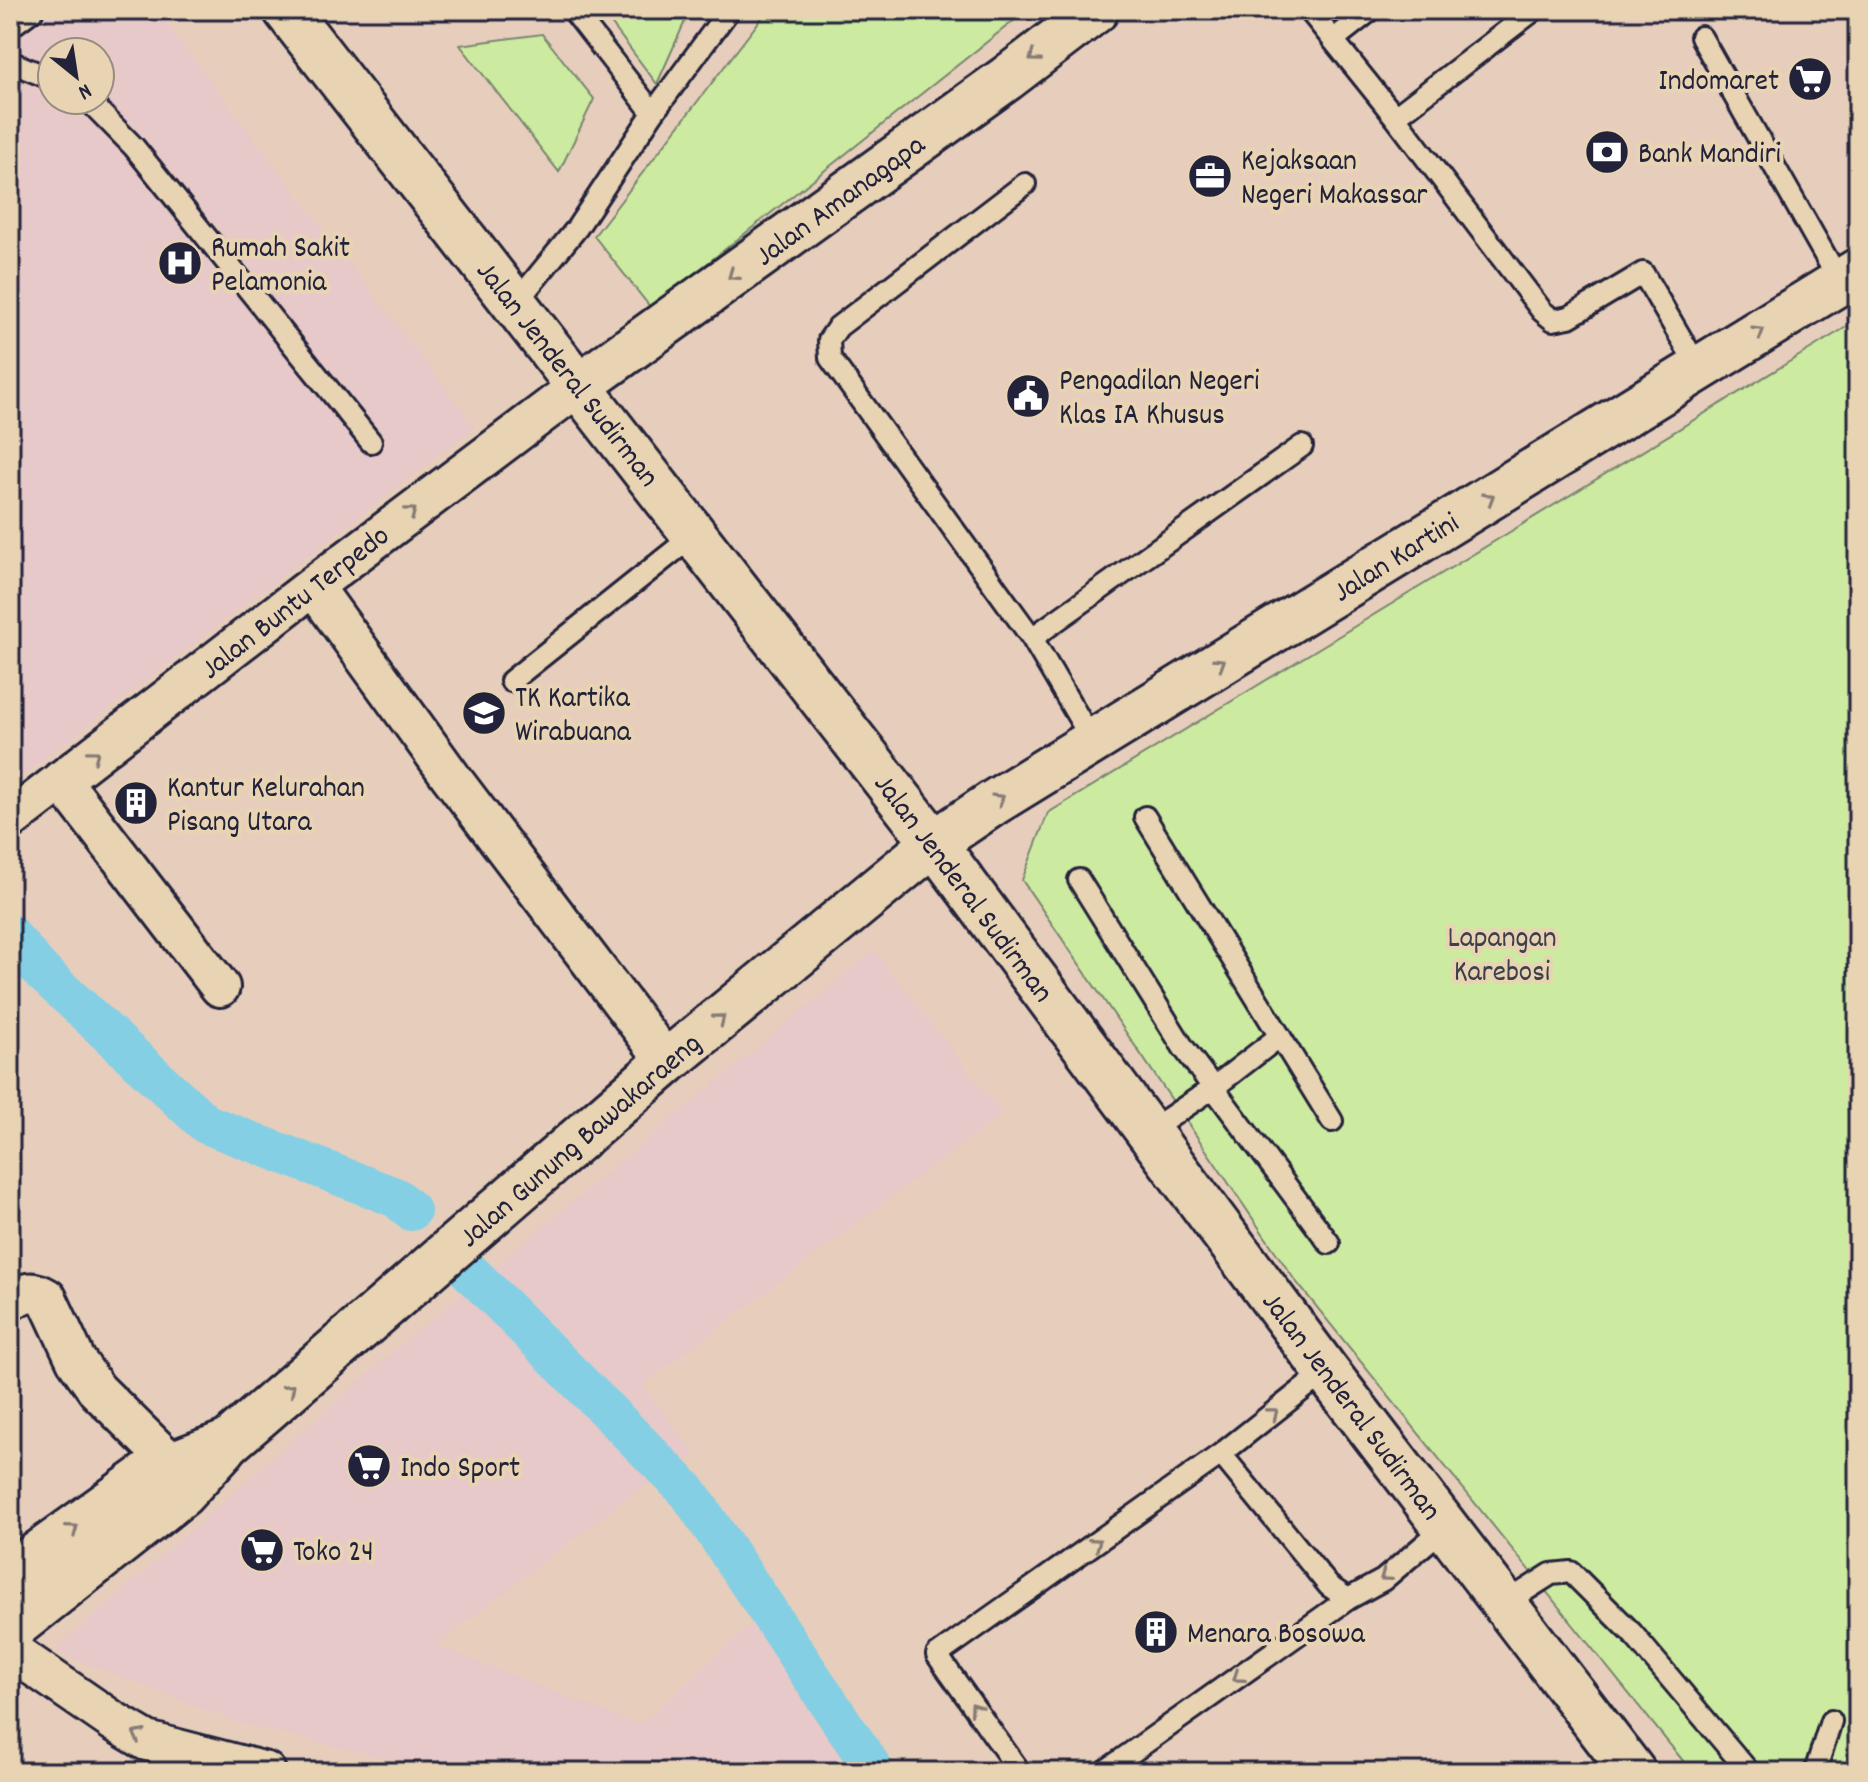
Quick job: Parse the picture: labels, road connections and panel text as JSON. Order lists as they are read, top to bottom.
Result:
{
  "streets": {
    "main road": [
      "Jalan Amanagapa",
      "Jalan Jenderal Sudirman",
      "Jalan Kartini",
      "Jalan Gunung Bawakaraeng"
    ],
    "street": ["Jalan Buntu Terpedo"]
  },
  "crossings": [
    ["Jalan Amanagapa", "Jalan Jenderal Sudirman"],
    ["Jalan Amanagapa", "Jalan Buntu Terpedo"],
    ["Jalan Jenderal Sudirman", "Jalan Kartini"],
    ["Jalan Jenderal Sudirman", "Jalan Buntu Terpedo"],
    ["Jalan Jenderal Sudirman", "Jalan Gunung Bawakaraeng"],
    ["Jalan Kartini", "Jalan Gunung Bawakaraeng"]
  ],
  "one_way": [
    "Jalan Amanagapa",
    "Jalan Kartini",
    "Jalan Buntu Terpedo",
    "Jalan Gunung Bawakaraeng"
  ],
  "parks": ["Lapangan Karebosi"],
  "places": {
    "supermarket": ["Indomaret", "Indo Sport", "Toko 24"],
    "bank": ["Bank Mandiri"],
    "office": ["Kejaksaan Negeri Makassar"],
    "hospital": ["Rumah Sakit Pelamonia"],
    "public building": ["Pengadilan Negeri Klas IA Khusus"],
    "school or university": ["TK Kartika Wirabuana"],
    "building": ["Kantur Kelurahan Pisang Utara", "Menara Bosowa"]
  },
  "north": "bottom right"
}
